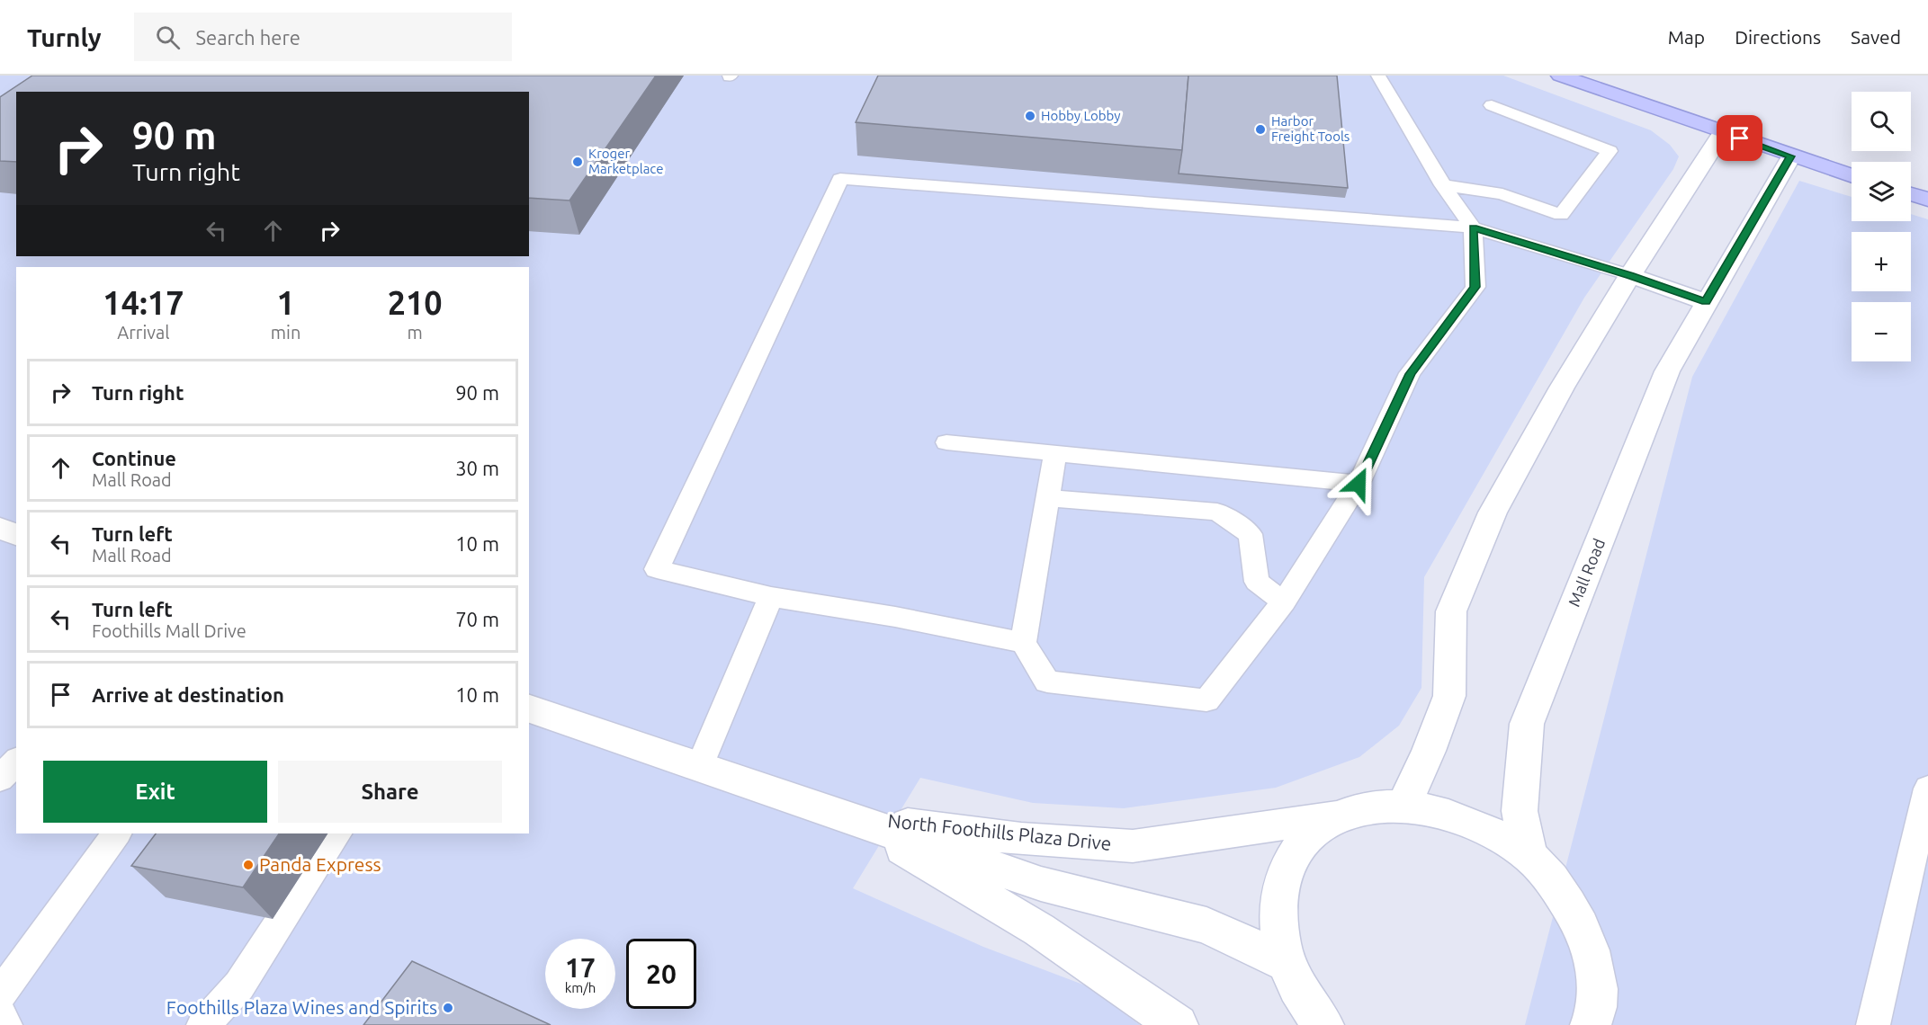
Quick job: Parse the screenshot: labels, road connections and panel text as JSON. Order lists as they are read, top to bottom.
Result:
{
  "streets": {
    "street": ["Mall Road", "North Foothills Plaza Drive"]
  },
  "places": [
    "Hobby Lobby",
    "Harbor Freight Tools",
    "Kroger Marketplace",
    "Panda Express",
    "Foothills Plaza Wines and Spirits"
  ],
  "page": {
    "header": "Turnly",
    "search": "Search here",
    "nav": ["Map", "Directions", "Saved"],
    "map_buttons": ["+", "−"],
    "turn": ["90 m", "Turn right"],
    "eta": [
      "14:17",
      "Arrival",
      "1",
      "min",
      "210",
      "m"
    ],
    "list": [
      {
        "name": "Turn right",
        "value": "90 m"
      },
      {
        "name": "Continue",
        "note": "Mall Road",
        "value": "30 m"
      },
      {
        "name": "Turn left",
        "note": "Mall Road",
        "value": "10 m"
      },
      {
        "name": "Turn left",
        "note": "Foothills Mall Drive",
        "value": "70 m"
      },
      {
        "name": "Arrive at destination",
        "value": "10 m"
      }
    ],
    "buttons": ["Exit", "Share"],
    "speed": "17 km/h",
    "limit": "20"
  }
}
